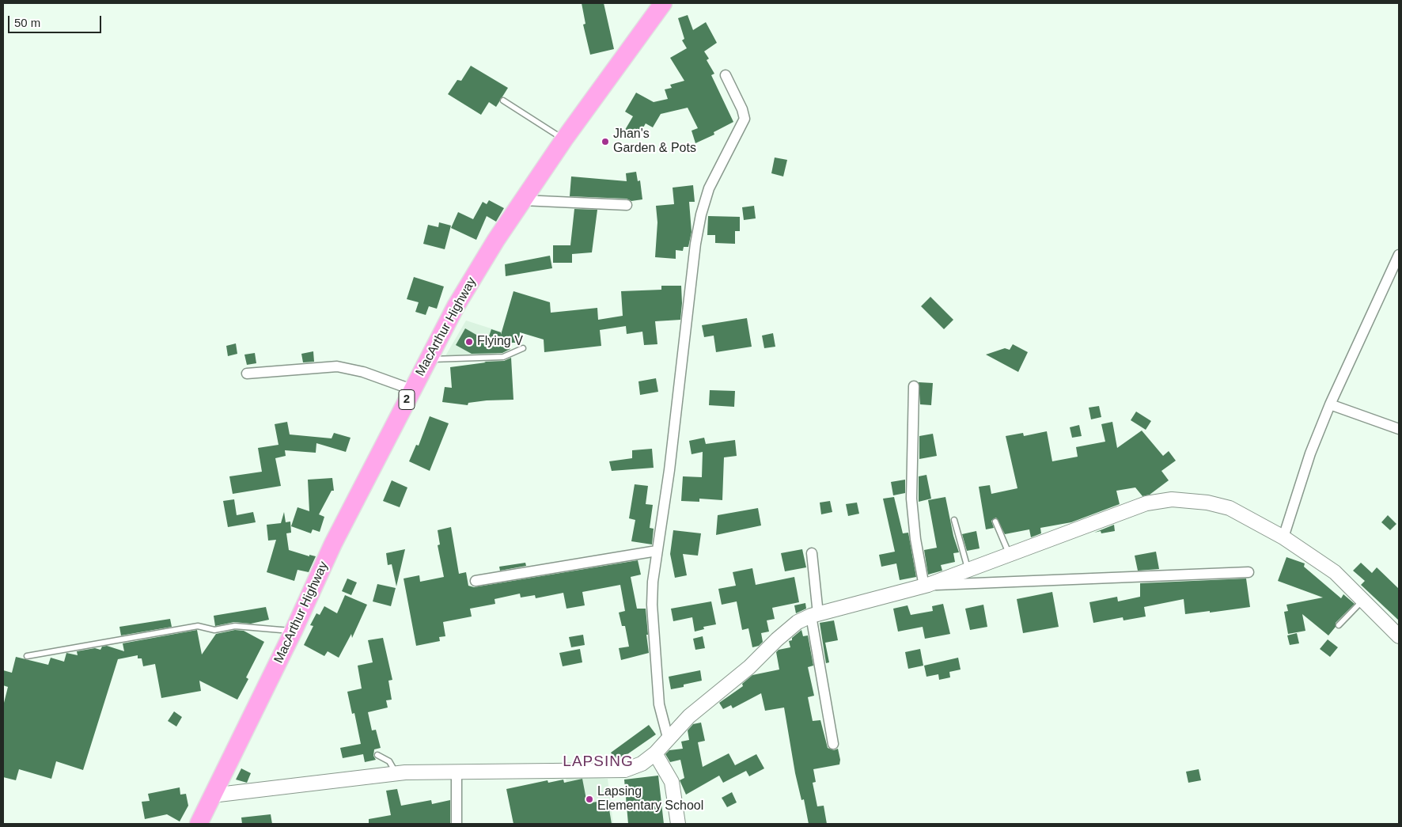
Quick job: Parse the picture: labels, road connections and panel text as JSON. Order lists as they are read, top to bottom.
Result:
{
  "streets": {
    "highway": ["MacArthur Highway", "2"]
  },
  "districts": ["LAPSING"],
  "places": ["Jhan's Garden & Pots", "Flying V", "Lapsing Elementary School"],
  "scale_bar": "50 m"
}
